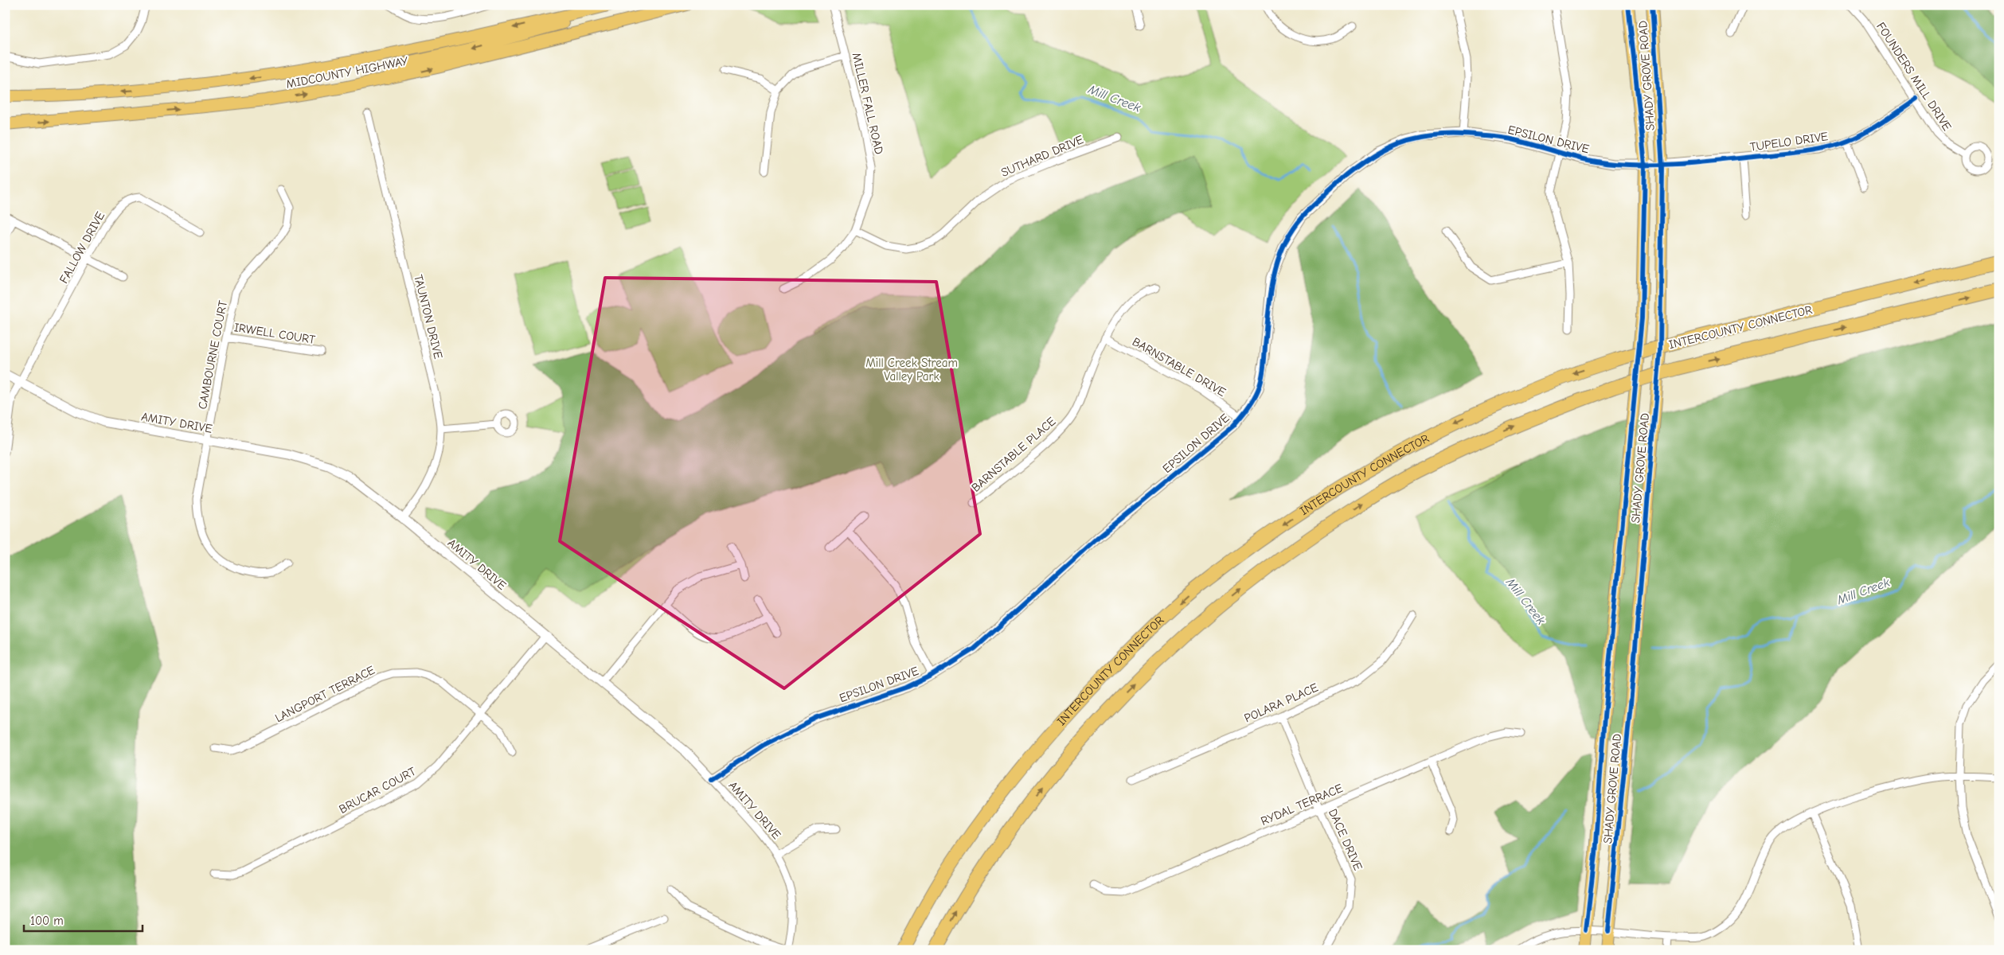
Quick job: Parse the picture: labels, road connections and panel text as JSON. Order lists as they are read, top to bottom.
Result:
{
  "streets": {
    "highway": ["INTERCOUNTY CONNECTOR"],
    "main road": ["MIDCOUNTY HIGHWAY", "SHADY GROVE ROAD"],
    "street": [
      "FOUNDERS MILL DRIVE",
      "MILLER FALL ROAD",
      "EPSILON DRIVE",
      "TUPELO DRIVE",
      "SUTHARD DRIVE",
      "FALLOW DRIVE",
      "TAUNTON DRIVE",
      "IRWELL COURT",
      "CAMBOURNE COURT",
      "BARNSTABLE DRIVE",
      "AMITY DRIVE",
      "BARNSTABLE PLACE",
      "LANGPORT TERRACE",
      "POLARA PLACE",
      "BRUCAR COURT",
      "RYDAL TERRACE",
      "DACE DRIVE"
    ]
  },
  "crossings": [
    ["SHADY GROVE ROAD", "EPSILON DRIVE"],
    ["SHADY GROVE ROAD", "TUPELO DRIVE"],
    ["FOUNDERS MILL DRIVE", "TUPELO DRIVE"],
    ["MILLER FALL ROAD", "SUTHARD DRIVE"],
    ["EPSILON DRIVE", "TUPELO DRIVE"],
    ["EPSILON DRIVE", "BARNSTABLE DRIVE"],
    ["EPSILON DRIVE", "AMITY DRIVE"],
    ["FALLOW DRIVE", "AMITY DRIVE"],
    ["TAUNTON DRIVE", "AMITY DRIVE"],
    ["IRWELL COURT", "CAMBOURNE COURT"],
    ["CAMBOURNE COURT", "AMITY DRIVE"],
    ["BARNSTABLE DRIVE", "BARNSTABLE PLACE"],
    ["AMITY DRIVE", "BRUCAR COURT"],
    ["LANGPORT TERRACE", "BRUCAR COURT"],
    ["POLARA PLACE", "DACE DRIVE"],
    ["RYDAL TERRACE", "DACE DRIVE"]
  ],
  "water": ["Mill Creek"],
  "parks": ["Mill Creek Stream Valley Park"],
  "scale_bar": "100 m"
}
